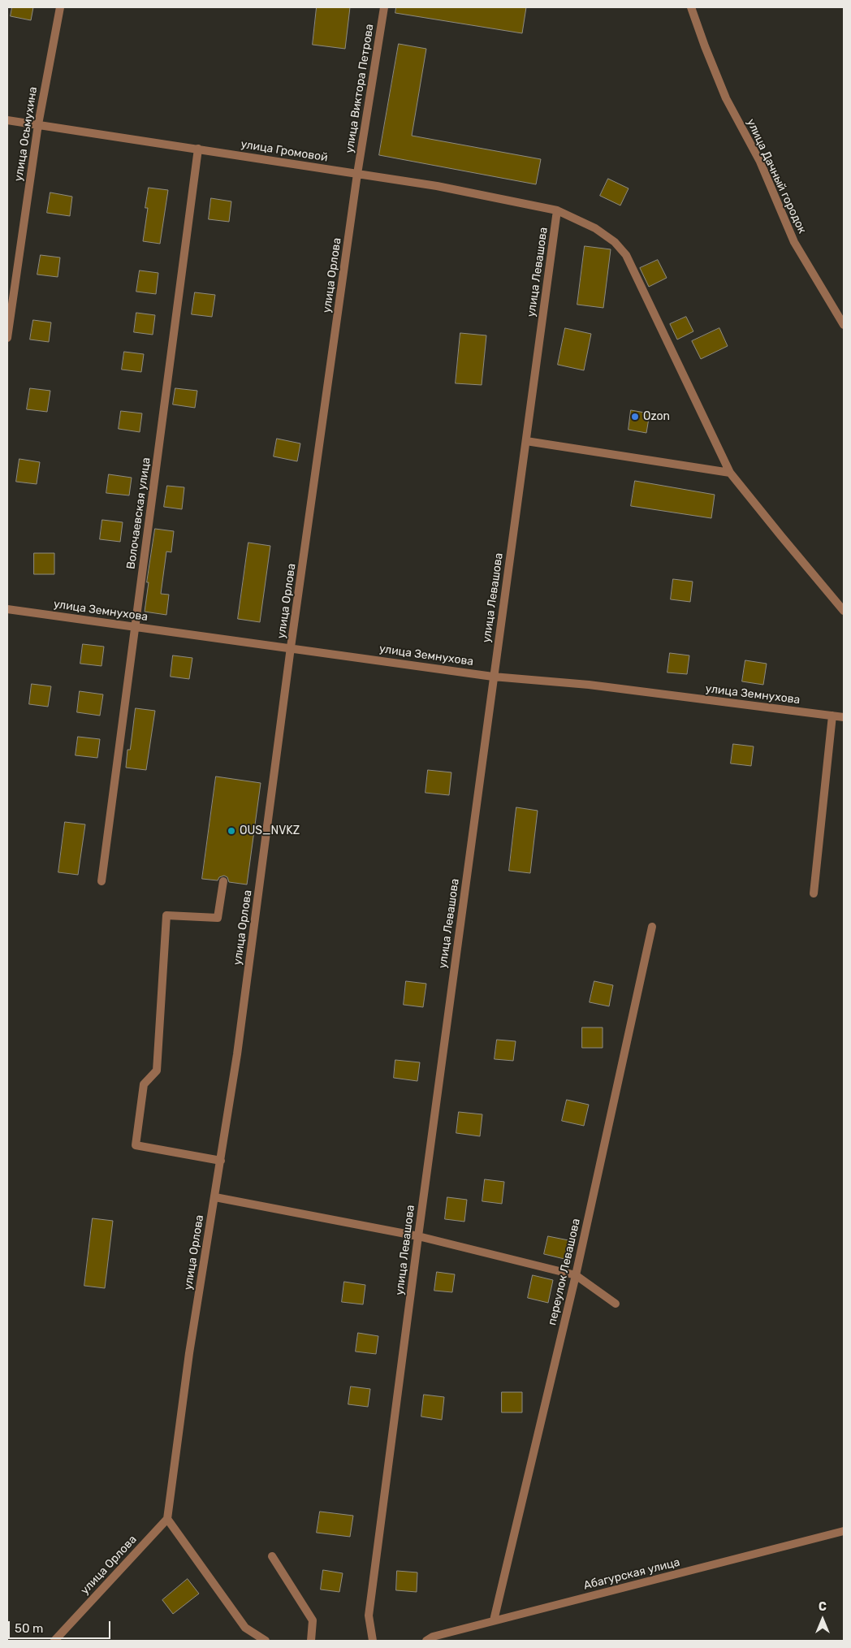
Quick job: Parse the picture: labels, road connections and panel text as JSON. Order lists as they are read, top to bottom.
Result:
{
  "streets": {
    "street": [
      "улица Виктора Петрова",
      "улица Осьмухина",
      "улица Громовой",
      "улица Дачный городок",
      "улица Левашова",
      "улица Орлова",
      "Волочаевская улица",
      "улица Земнухова",
      "переулок Левашова",
      "Абагурская улица"
    ]
  },
  "crossings": [
    ["улица Виктора Петрова", "улица Громовой"],
    ["улица Виктора Петрова", "улица Орлова"],
    ["улица Осьмухина", "улица Громовой"],
    ["улица Громовой", "улица Левашова"],
    ["улица Громовой", "улица Орлова"],
    ["улица Громовой", "Волочаевская улица"],
    ["улица Левашова", "улица Земнухова"],
    ["улица Орлова", "улица Земнухова"],
    ["Волочаевская улица", "улица Земнухова"],
    ["переулок Левашова", "Абагурская улица"]
  ],
  "places": ["Ozon", "OUS_NVKZ"],
  "scale_bar": "50 m",
  "north": "top"
}
